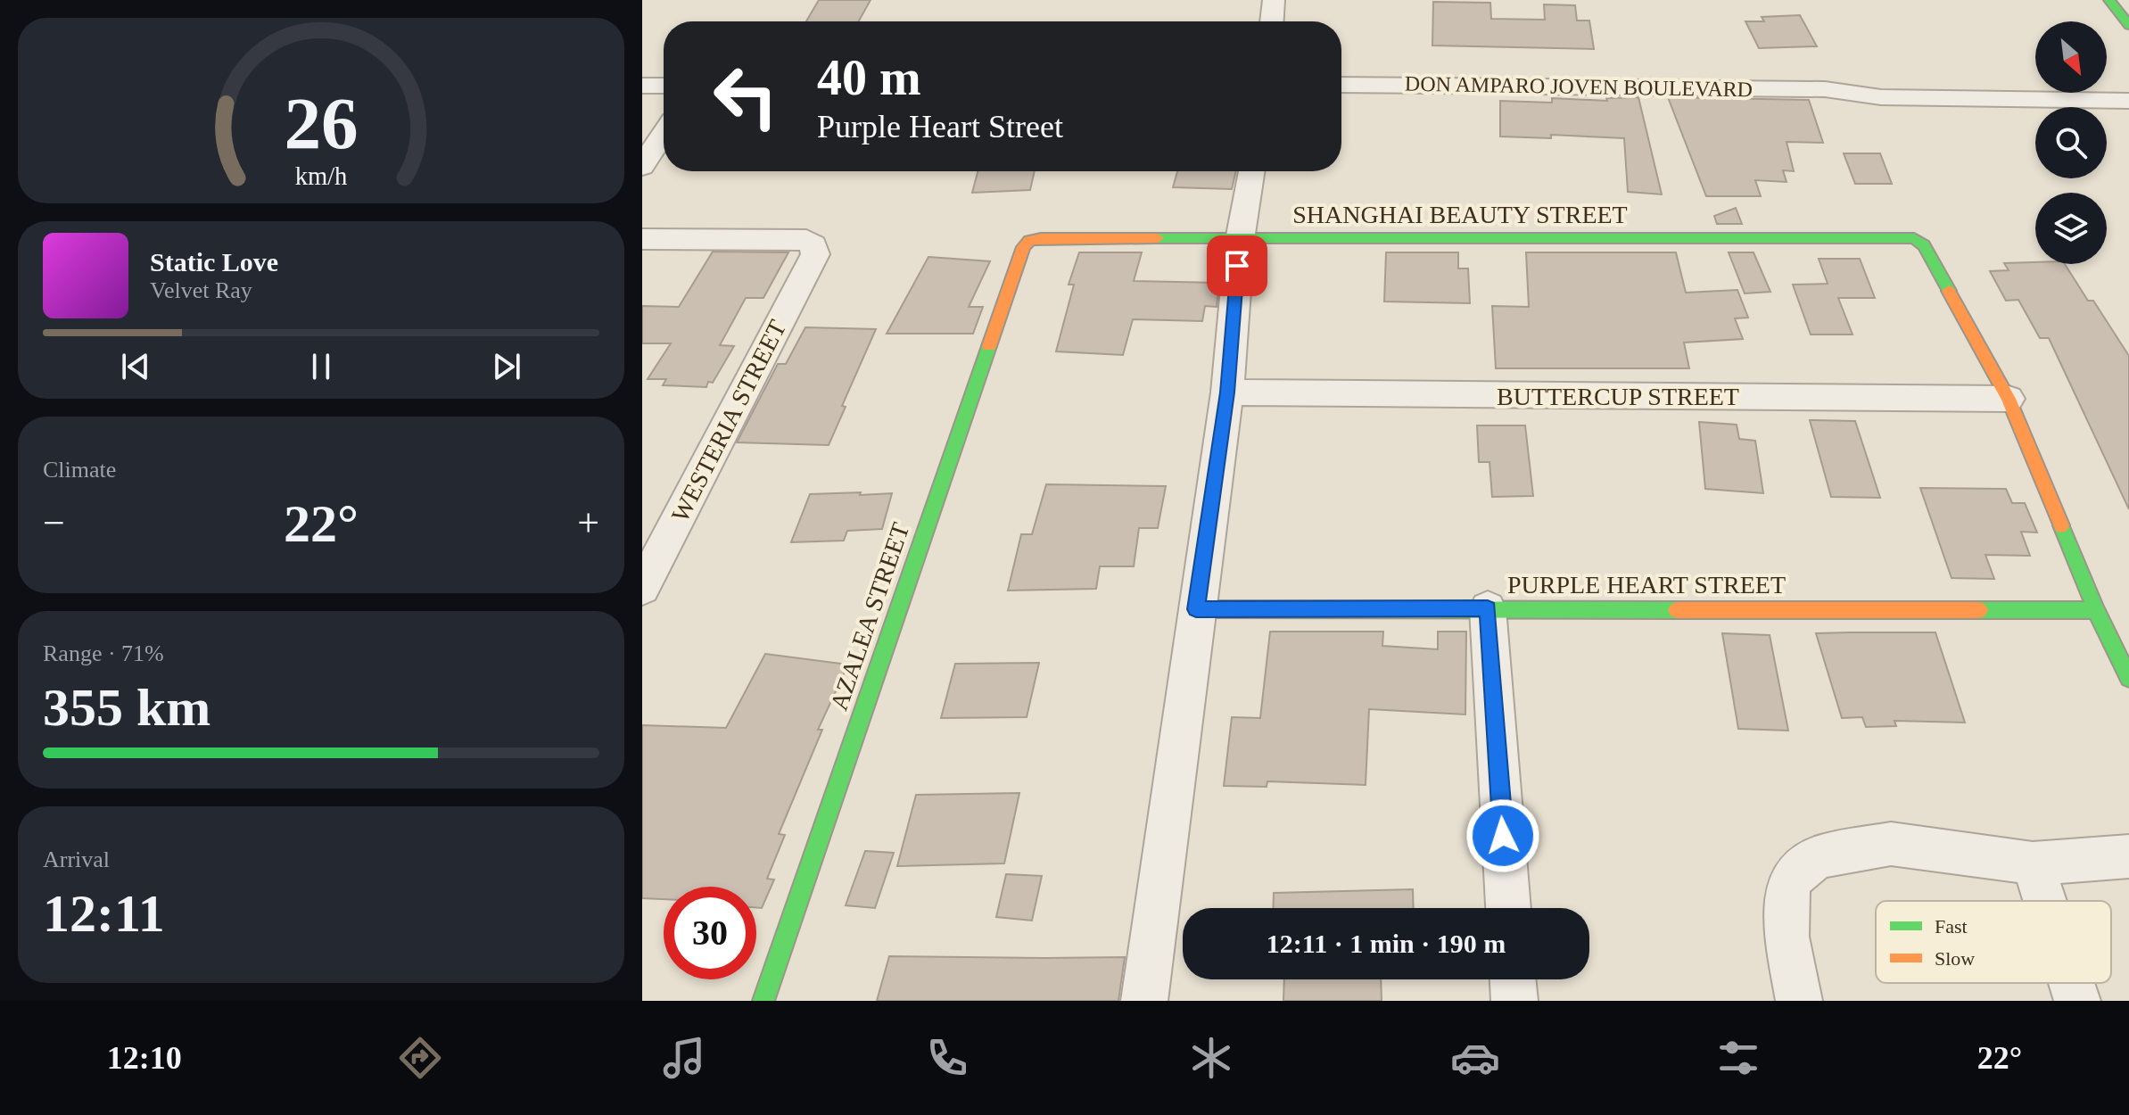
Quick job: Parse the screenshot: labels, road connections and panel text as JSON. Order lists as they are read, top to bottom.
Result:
{
  "streets": {
    "street": [
      "DON AMPARO JOVEN BOULEVARD",
      "SHANGHAI BEAUTY STREET",
      "BUTTERCUP STREET",
      "WESTERIA STREET",
      "PURPLE HEART STREET",
      "AZALEA STREET"
    ]
  },
  "crossings": [
    ["SHANGHAI BEAUTY STREET", "BUTTERCUP STREET"],
    ["SHANGHAI BEAUTY STREET", "AZALEA STREET"]
  ],
  "legend": ["Fast", "Slow"],
  "north": "bottom right",
  "page": {
    "turn": ["40 m", "Purple Heart Street"],
    "song": ["Static Love", "Velvet Ray"],
    "tile": [
      "Climate",
      ["Range · 71%", "355 km"],
      ["Arrival", "12:11"]
    ],
    "heat": ["−", "22°", "+"],
    "limit": "30",
    "trip": "12:11 · 1 min · 190 m",
    "tabs": ["12:10", "22°"],
    "gauge": ["26", "km/h"]
  }
}
